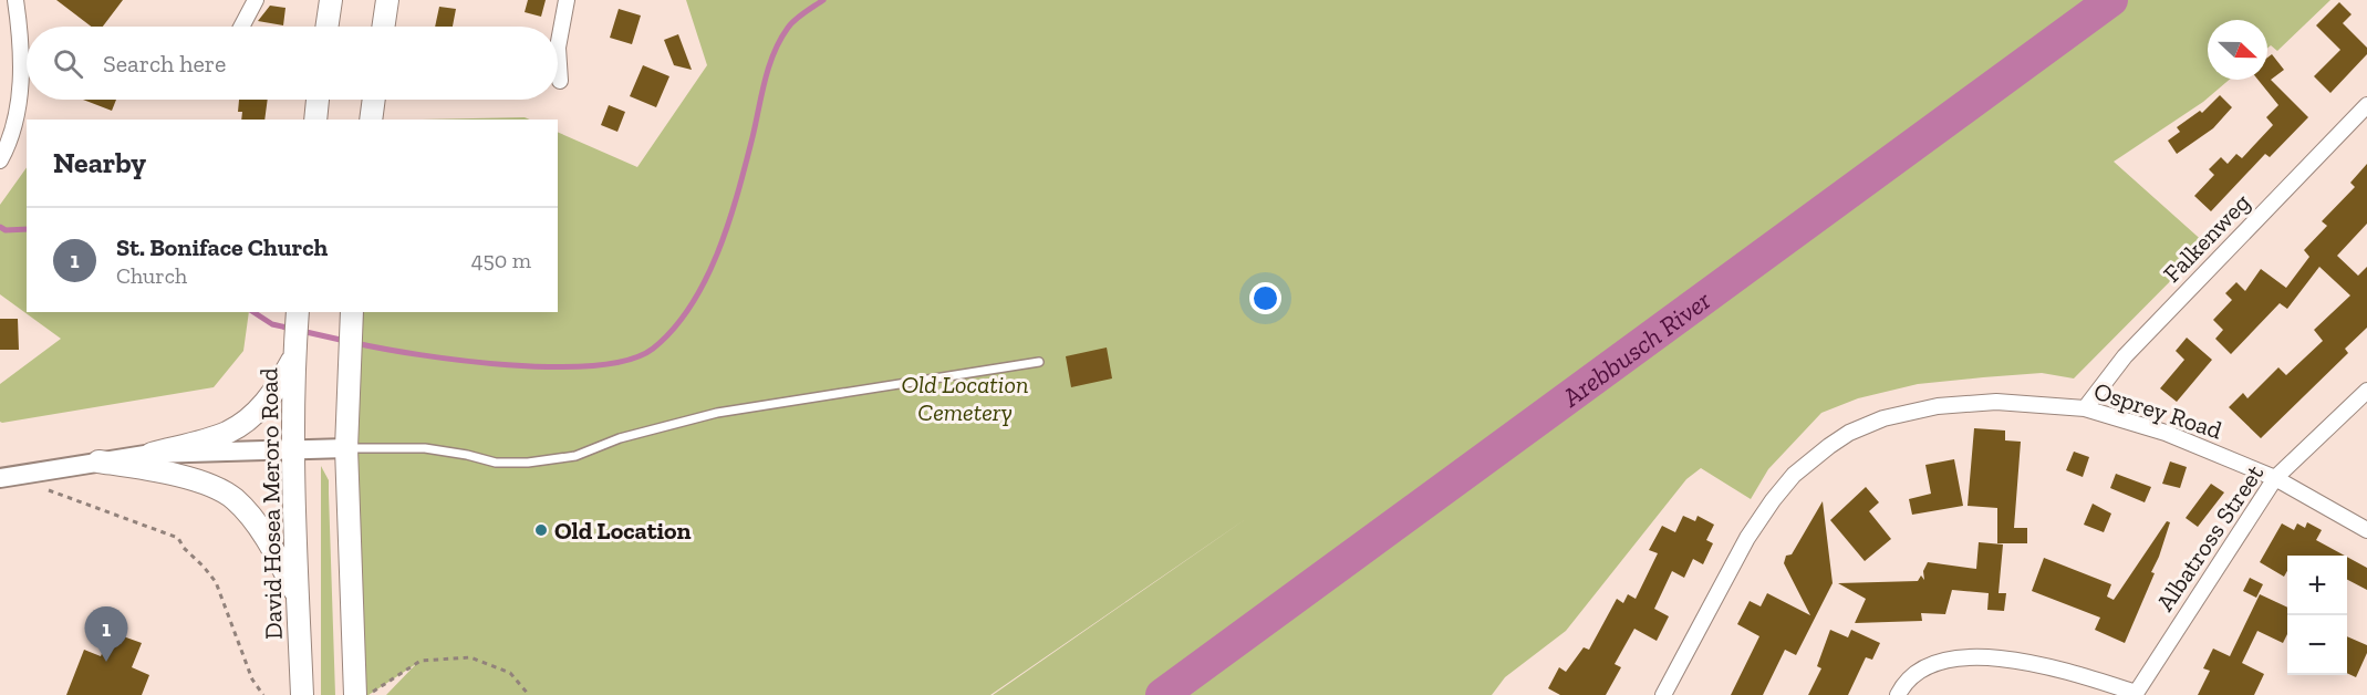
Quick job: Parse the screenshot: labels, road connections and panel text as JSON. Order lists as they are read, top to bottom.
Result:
{
  "streets": {
    "main road": ["David Hosea Meroro Road"],
    "street": ["Falkenweg", "Osprey Road", "Albatross Street"]
  },
  "crossings": [
    ["Falkenweg", "Osprey Road"],
    ["Osprey Road", "Albatross Street"]
  ],
  "water": ["Arebbusch River"],
  "parks": ["Old Location Cemetery"],
  "places": ["Old Location"],
  "north": "right",
  "page": {
    "search": "Search here",
    "heading": "Nearby",
    "list": [
      {
        "mark": "1",
        "name": "St. Boniface Church",
        "note": "Church",
        "value": "450 m"
      }
    ],
    "map_buttons": ["+", "−"],
    "pins": "1"
  }
}
